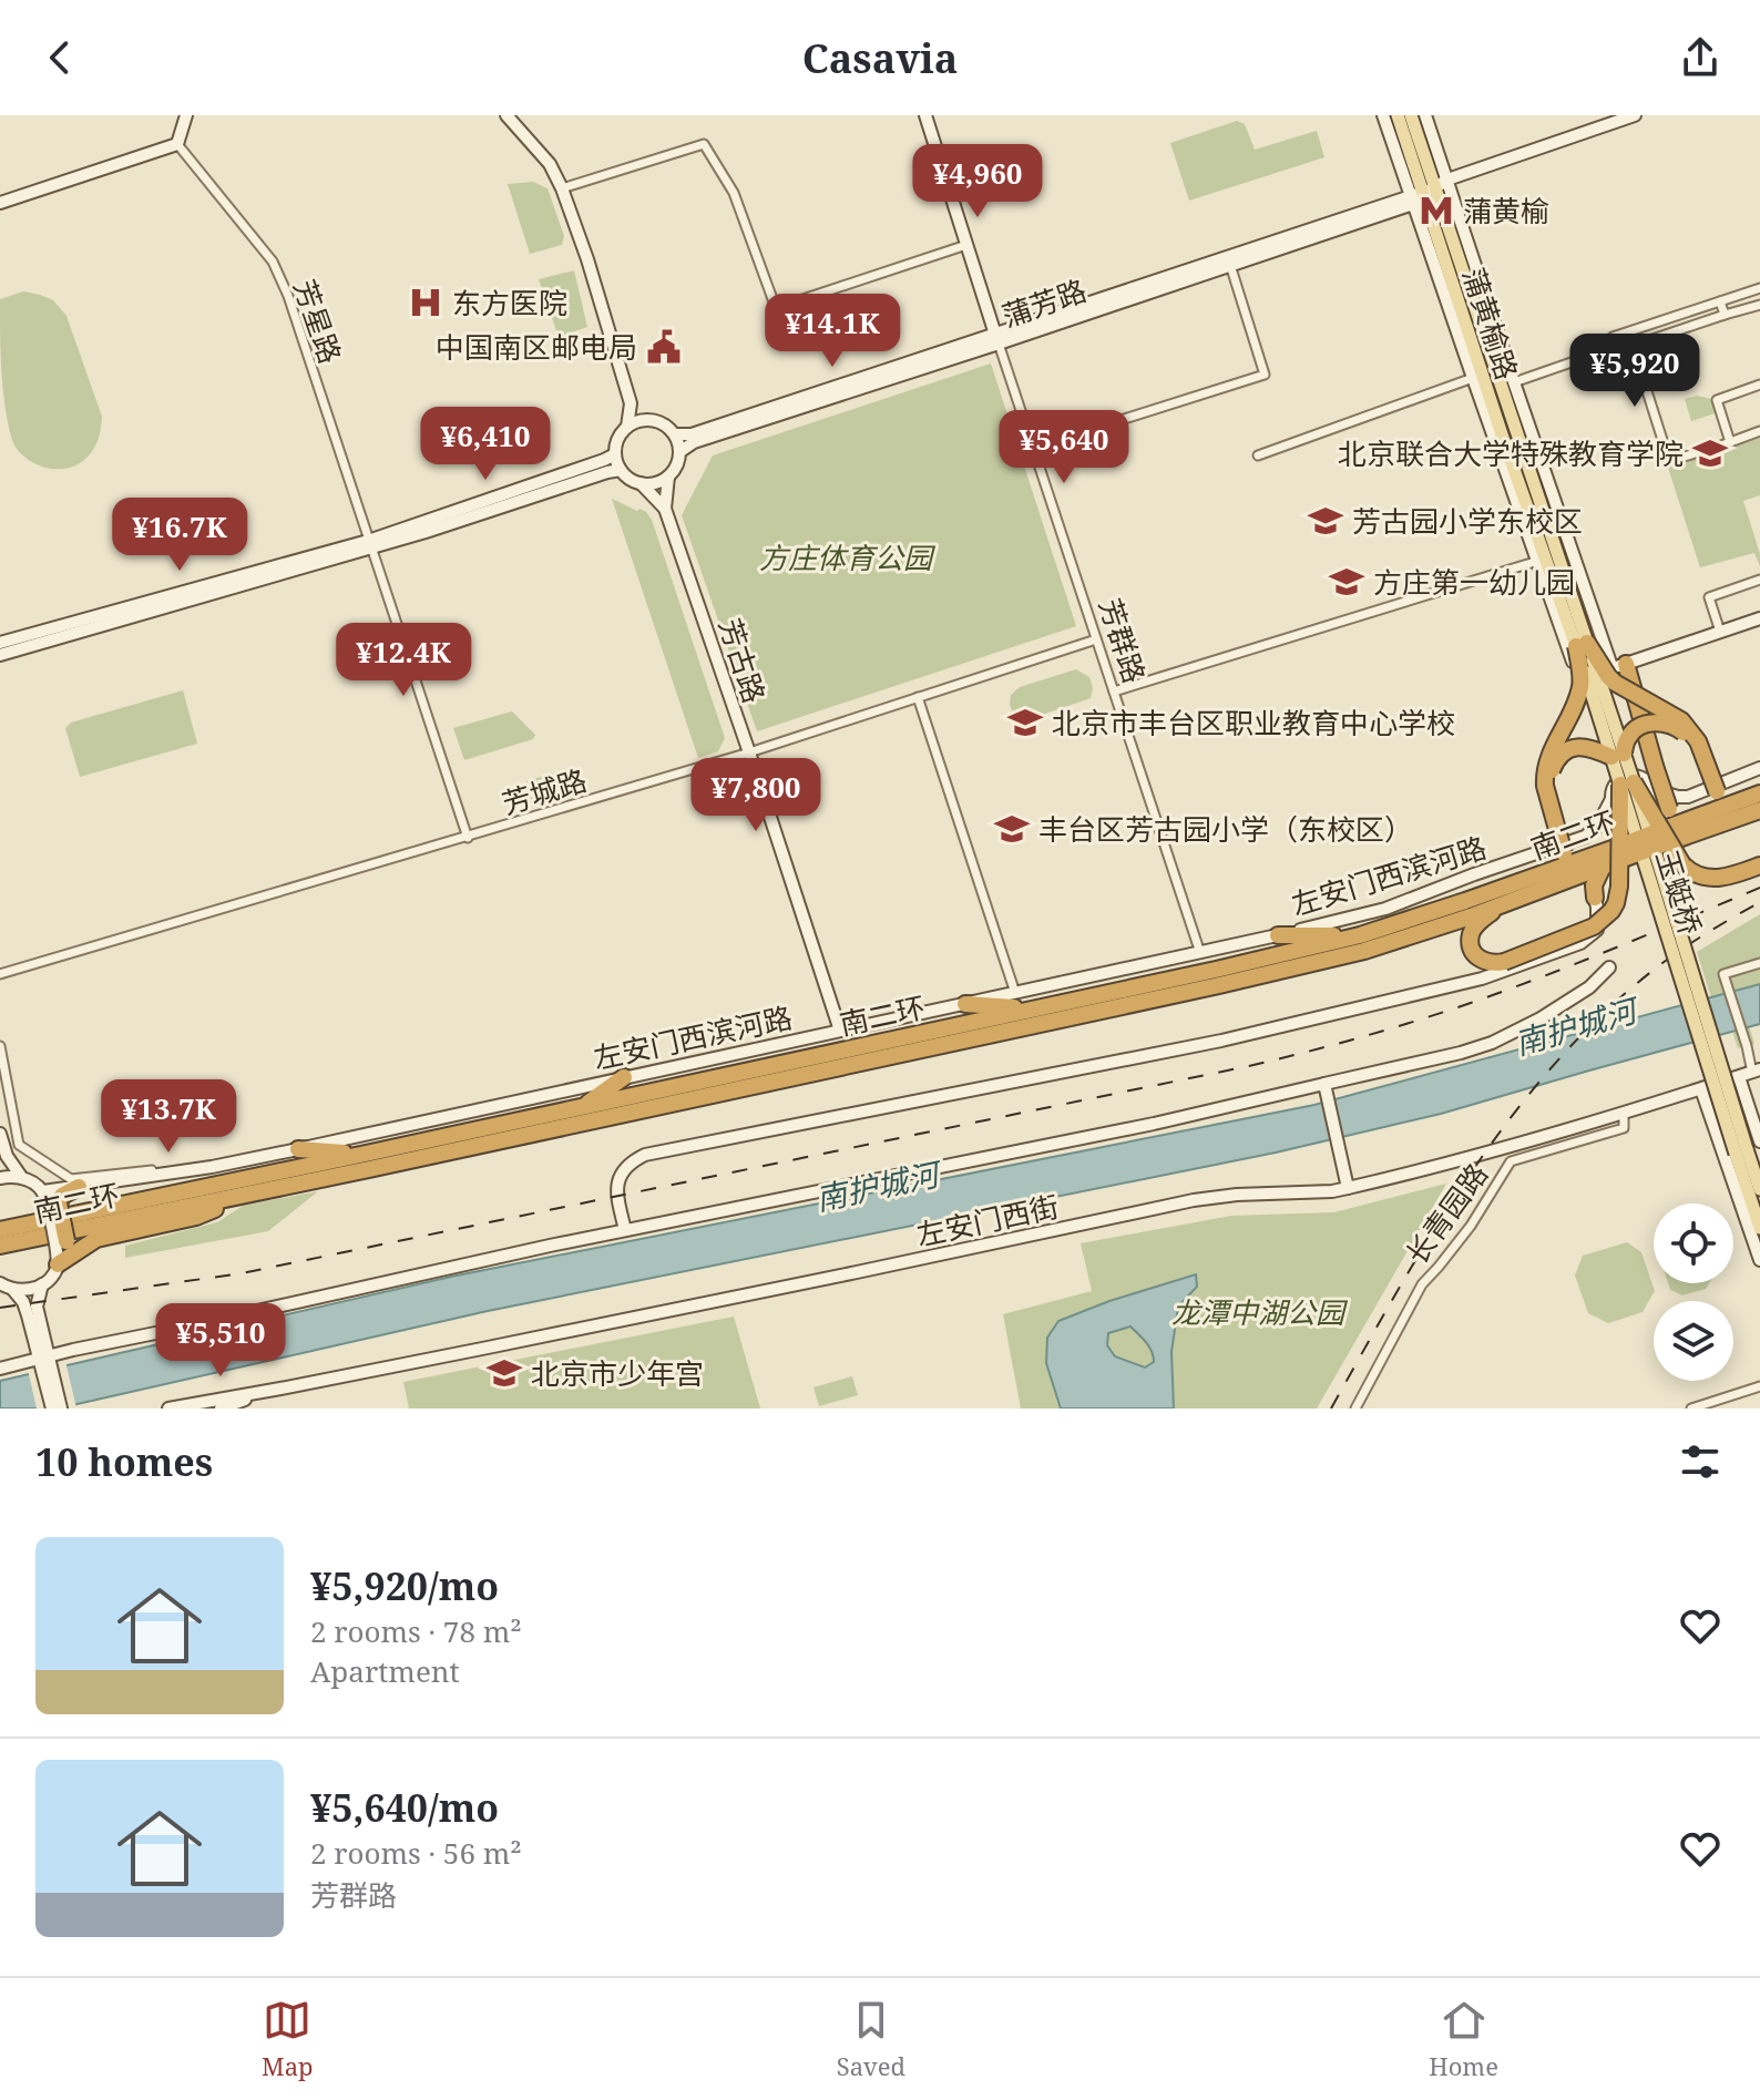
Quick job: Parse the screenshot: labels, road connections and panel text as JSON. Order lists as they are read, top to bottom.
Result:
{
  "streets": {
    "highway": ["南二环"],
    "main road": ["蒲黄榆路", "玉蜓桥"],
    "street": [
      "蒲芳路",
      "芳星路",
      "芳群路",
      "芳古路",
      "芳城路",
      "左安门西滨河路",
      "长青园路",
      "左安门西街"
    ]
  },
  "crossings": [
    ["蒲芳路", "蒲黄榆路"],
    ["蒲芳路", "芳群路"],
    ["芳星路", "芳城路"],
    ["蒲黄榆路", "玉蜓桥"],
    ["芳群路", "芳城路"],
    ["芳群路", "左安门西滨河路"],
    ["芳古路", "芳城路"],
    ["芳古路", "左安门西滨河路"],
    ["左安门西滨河路", "玉蜓桥"],
    ["长青园路", "左安门西街"]
  ],
  "water": ["南护城河"],
  "parks": ["方庄体育公园", "龙潭中湖公园"],
  "places": {
    "metro station": ["蒲黄榆"],
    "hospital": ["东方医院"],
    "public building": ["中国南区邮电局"],
    "school or university": [
      "北京联合大学特殊教育学院",
      "芳古园小学东校区",
      "方庄第一幼儿园",
      "北京市丰台区职业教育中心学校",
      "丰台区芳古园小学（东校区）",
      "北京市少年宫"
    ]
  },
  "page": {
    "header": "Casavia",
    "price": [
      "¥4,960",
      "¥14.1K",
      "¥5,920",
      "¥6,410",
      "¥5,640",
      "¥16.7K",
      "¥12.4K",
      "¥7,800",
      "¥13.7K",
      "¥5,510"
    ],
    "heading": "10 homes",
    "list": [
      {
        "name": "¥5,920/mo",
        "note": "2 rooms · 78 m² · Apartment"
      },
      {
        "name": "¥5,640/mo",
        "note": "2 rooms · 56 m² · 芳群路"
      }
    ],
    "tabs": ["Map", "Saved", "Home"]
  }
}
